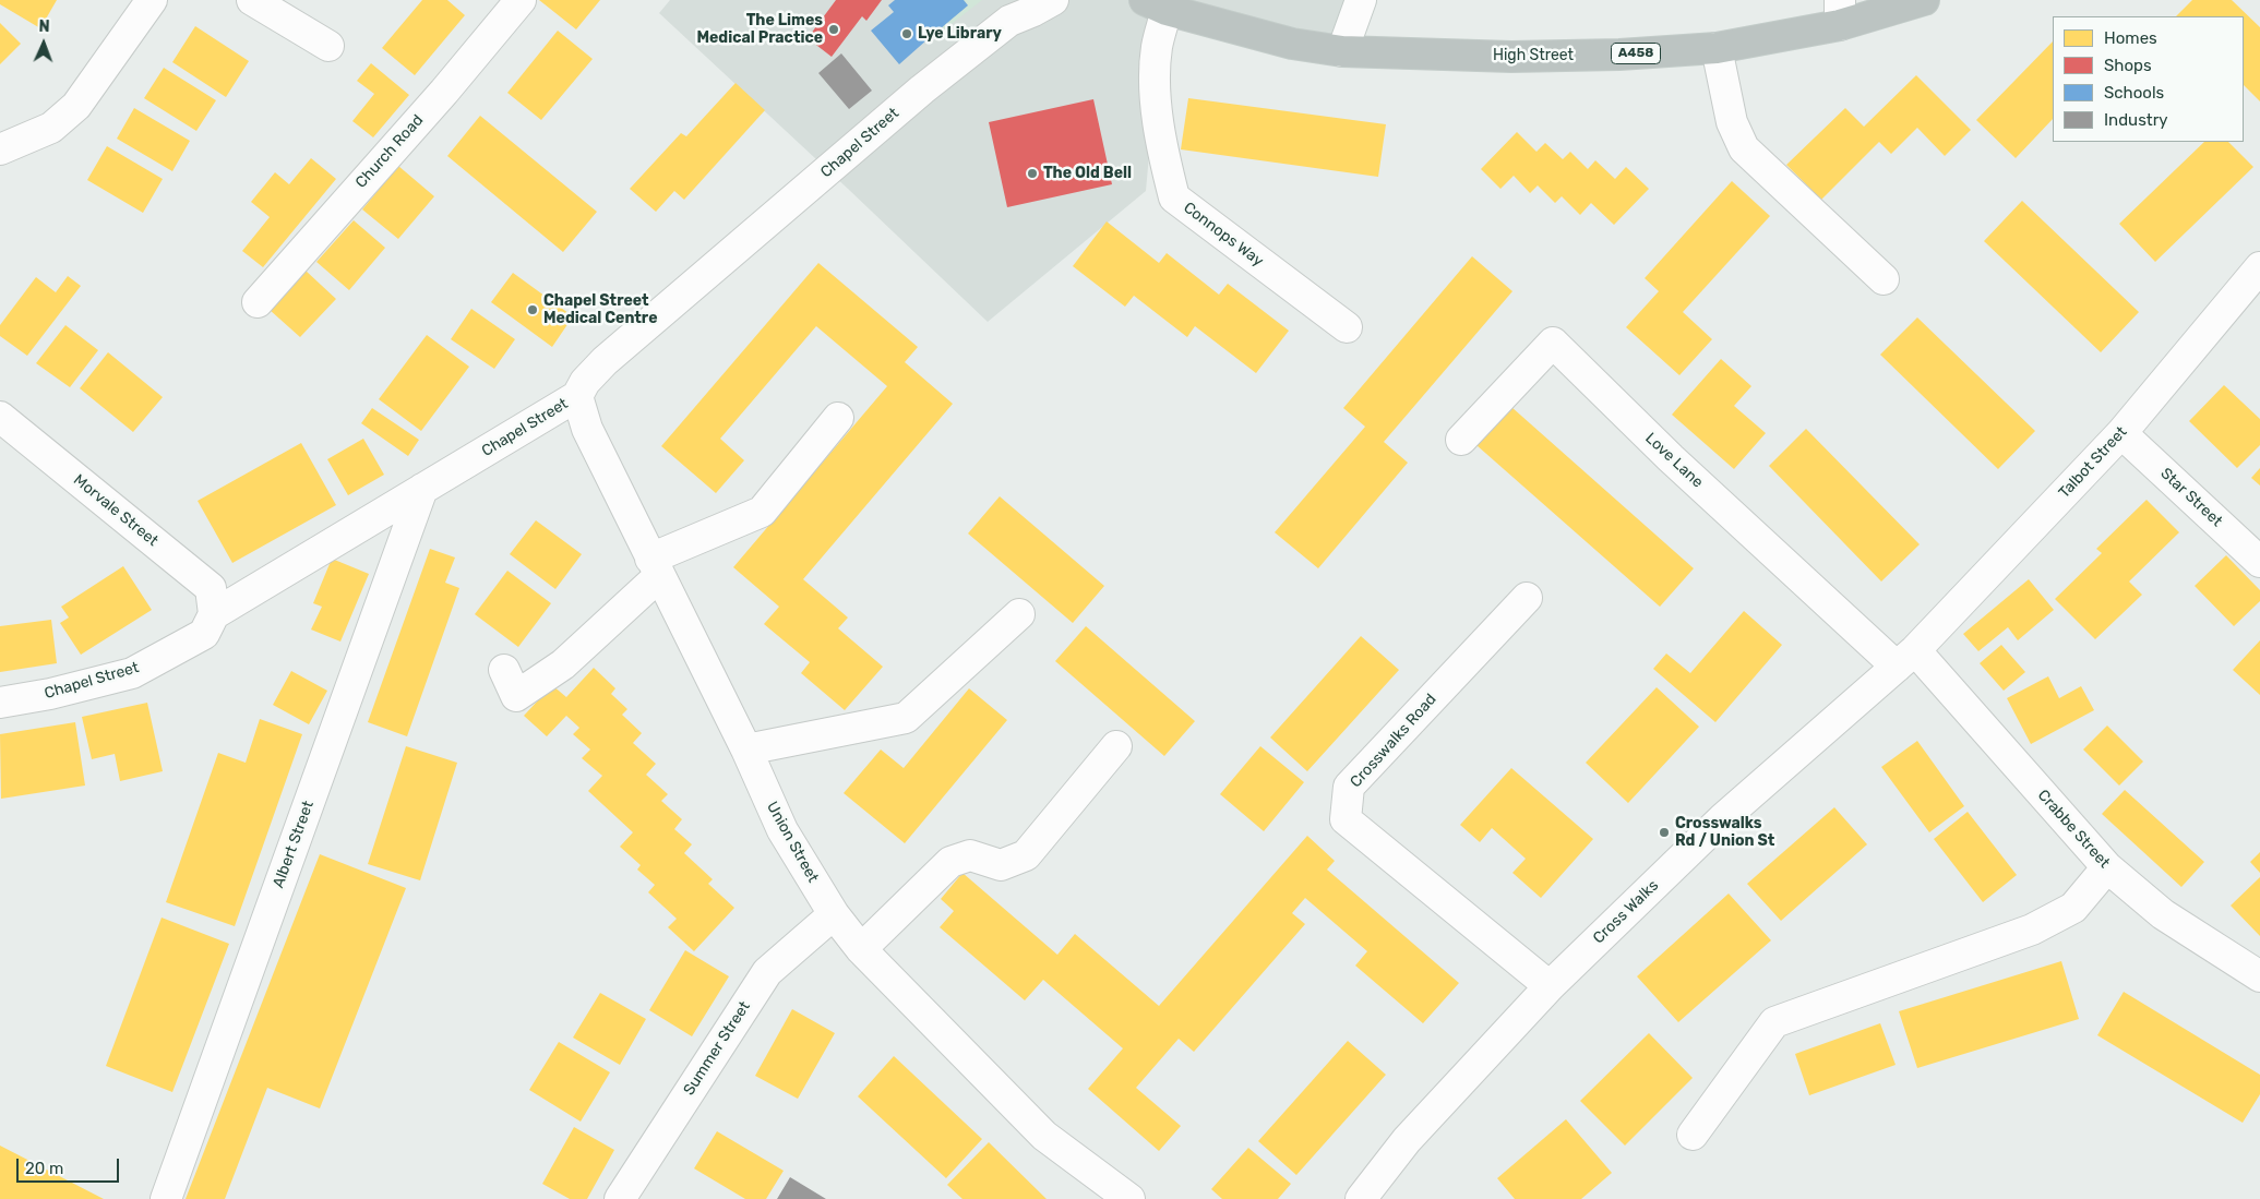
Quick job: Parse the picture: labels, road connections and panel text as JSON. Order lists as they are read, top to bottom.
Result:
{
  "streets": {
    "highway": ["A458", "High Street"],
    "street": [
      "Chapel Street",
      "Church Road",
      "Connops Way",
      "Love Lane",
      "Talbot Street",
      "Star Street",
      "Morvale Street",
      "Crosswalks Road",
      "Crabbe Street",
      "Union Street",
      "Albert Street",
      "Cross Walks",
      "Summer Street"
    ]
  },
  "crossings": [
    ["High Street", "Connops Way"],
    ["Chapel Street", "Morvale Street"],
    ["Chapel Street", "Union Street"],
    ["Chapel Street", "Albert Street"],
    ["Love Lane", "Talbot Street"],
    ["Love Lane", "Crabbe Street"],
    ["Love Lane", "Cross Walks"],
    ["Talbot Street", "Star Street"],
    ["Talbot Street", "Crabbe Street"],
    ["Talbot Street", "Cross Walks"],
    ["Crosswalks Road", "Cross Walks"],
    ["Crabbe Street", "Cross Walks"],
    ["Union Street", "Summer Street"]
  ],
  "places": [
    "The Limes Medical Practice",
    "Lye Library",
    "The Old Bell",
    "Chapel Street Medical Centre",
    "Crosswalks Rd / Union St"
  ],
  "legend": [
    "Homes",
    "Shops",
    "Schools",
    "Industry"
  ],
  "scale_bar": "20 m",
  "north": "top"
}
